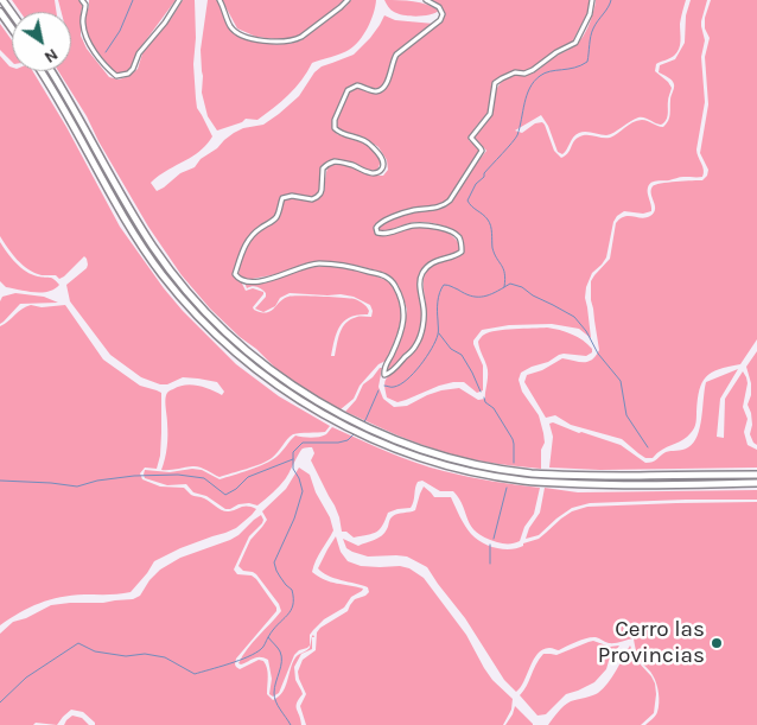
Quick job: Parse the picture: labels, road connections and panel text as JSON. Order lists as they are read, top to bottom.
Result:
{
  "places": ["Cerro las Provincias"],
  "north": "bottom right"
}
